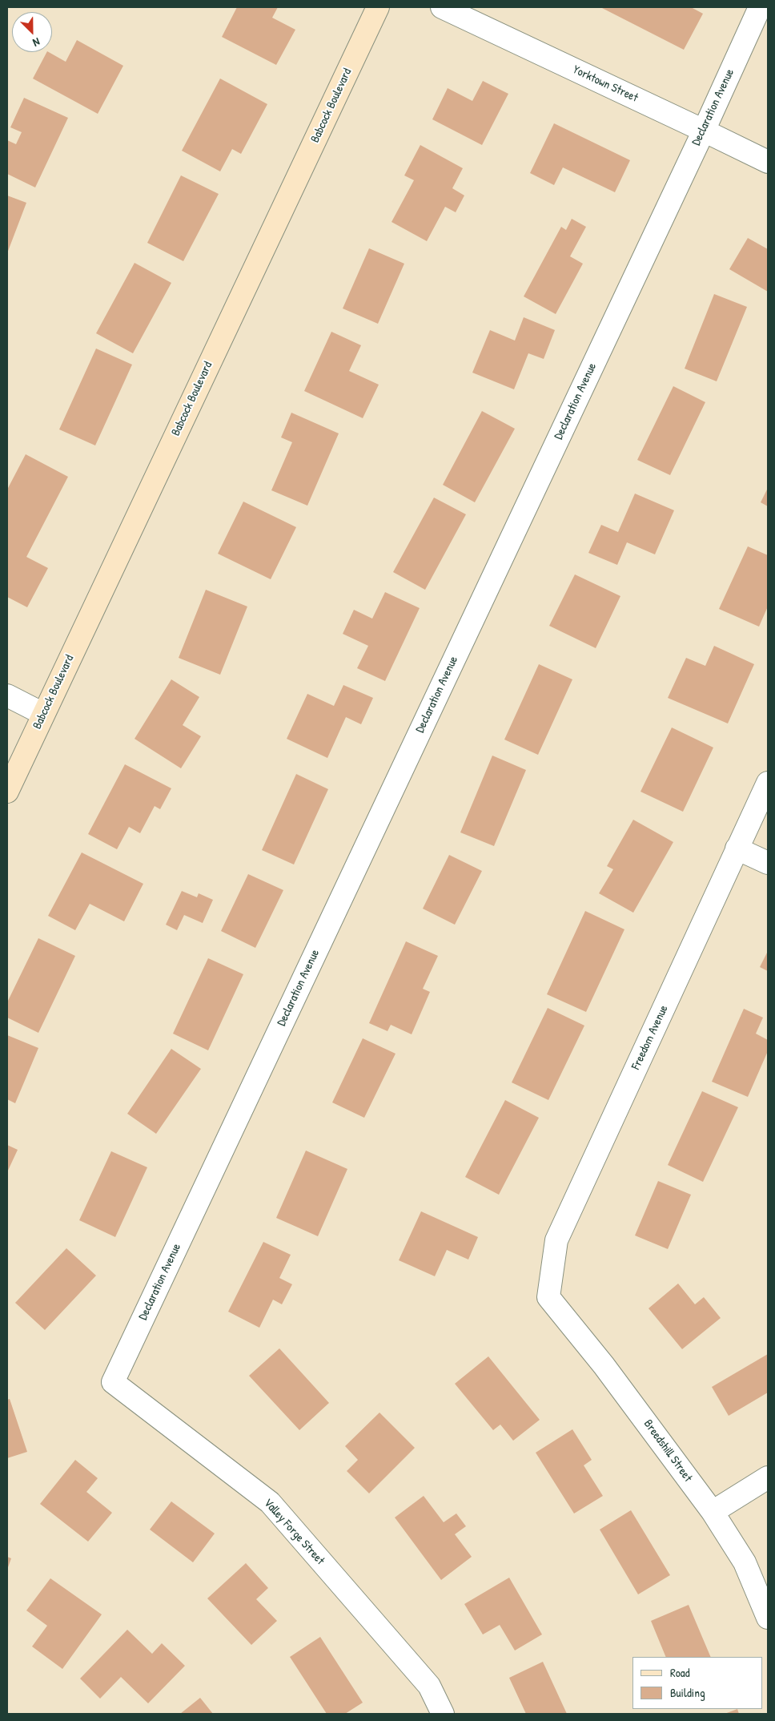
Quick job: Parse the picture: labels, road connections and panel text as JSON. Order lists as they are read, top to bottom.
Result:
{
  "streets": {
    "street": [
      "Yorktown Street",
      "Babcock Boulevard",
      "Declaration Avenue",
      "Freedom Avenue",
      "Breedshill Street",
      "Valley Forge Street"
    ]
  },
  "crossings": [
    ["Yorktown Street", "Declaration Avenue"],
    ["Declaration Avenue", "Valley Forge Street"],
    ["Freedom Avenue", "Breedshill Street"]
  ],
  "legend": ["Road", "Building"],
  "north": "bottom right"
}
